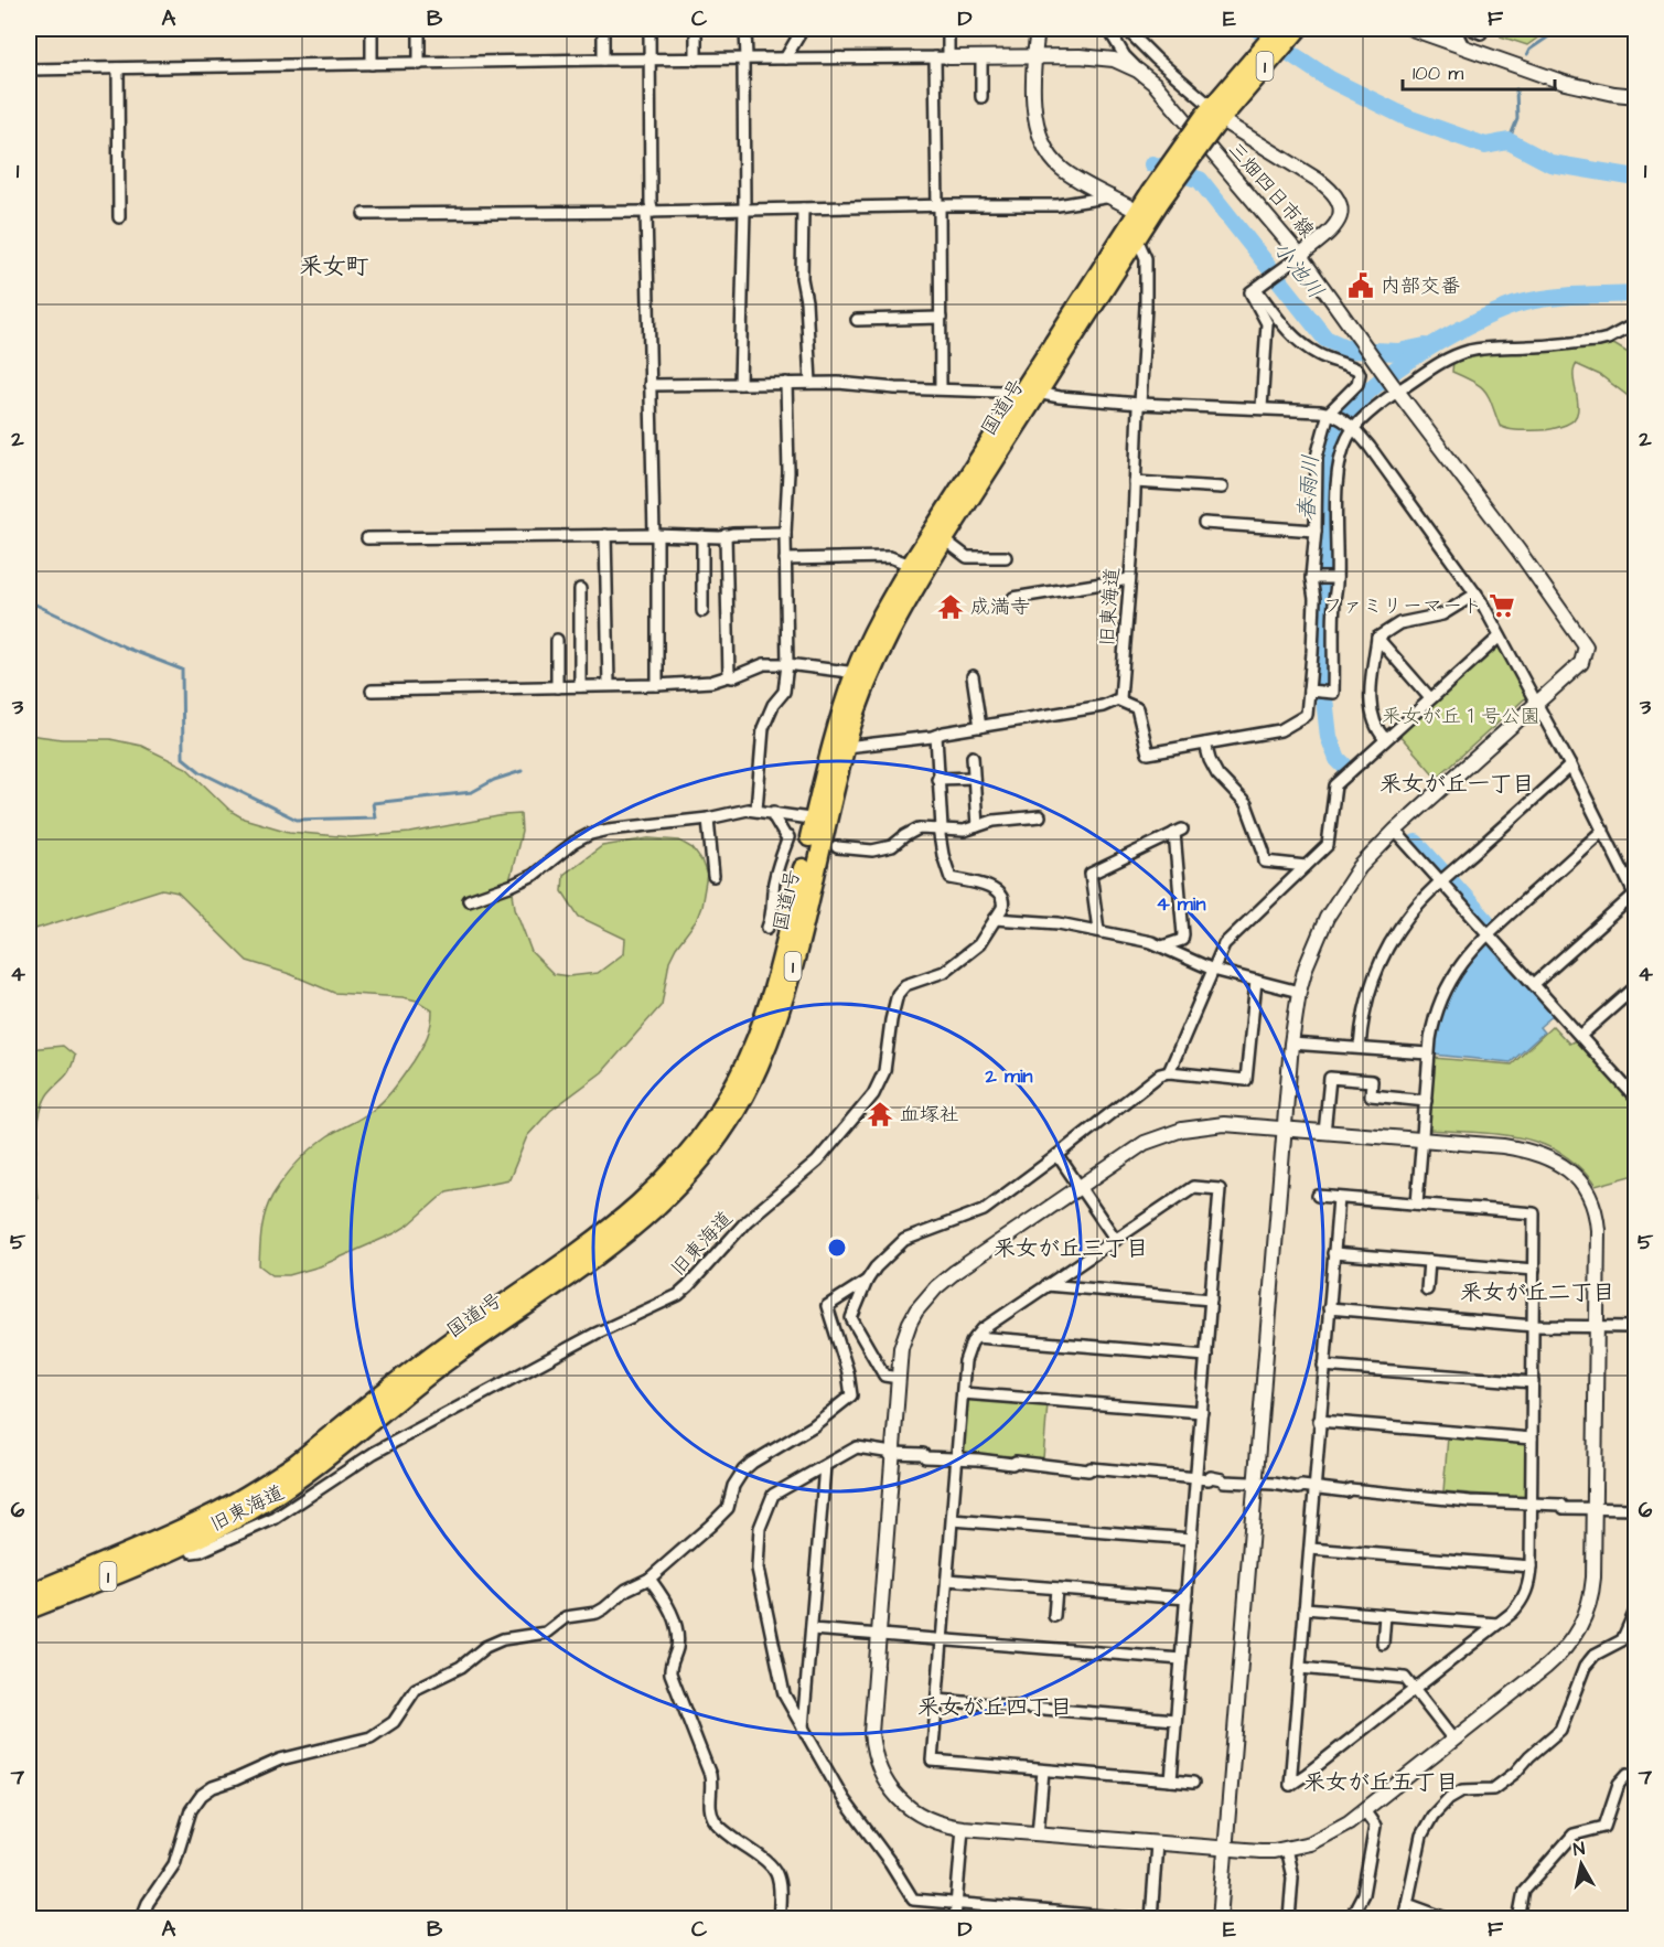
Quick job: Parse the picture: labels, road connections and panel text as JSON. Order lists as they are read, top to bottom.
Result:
{
  "streets": {
    "highway": ["1", "国道1号"],
    "street": ["三畑四日市線", "旧東海道"]
  },
  "crossings": [
    ["三畑四日市線", "国道1号"],
    ["国道1号", "旧東海道"]
  ],
  "districts": [
    "釆女町",
    "釆女が丘一丁目",
    "釆女が丘三丁目",
    "釆女が丘二丁目",
    "釆女が丘四丁目",
    "釆女が丘五丁目"
  ],
  "water": ["小池川", "春雨川"],
  "parks": ["釆女が丘１号公園"],
  "places": {
    "public building": ["内部交番"],
    "supermarket": ["ファミリーマート"],
    "temple": ["成満寺", "血塚社"]
  },
  "scale_bar": "100 m",
  "north": "top",
  "grid": {
    "columns": [
      "A",
      "B",
      "C",
      "D",
      "E",
      "F"
    ],
    "rows": [
      "1",
      "2",
      "3",
      "4",
      "5",
      "6",
      "7"
    ]
  },
  "rings": ["4 min", "2 min"]
}
